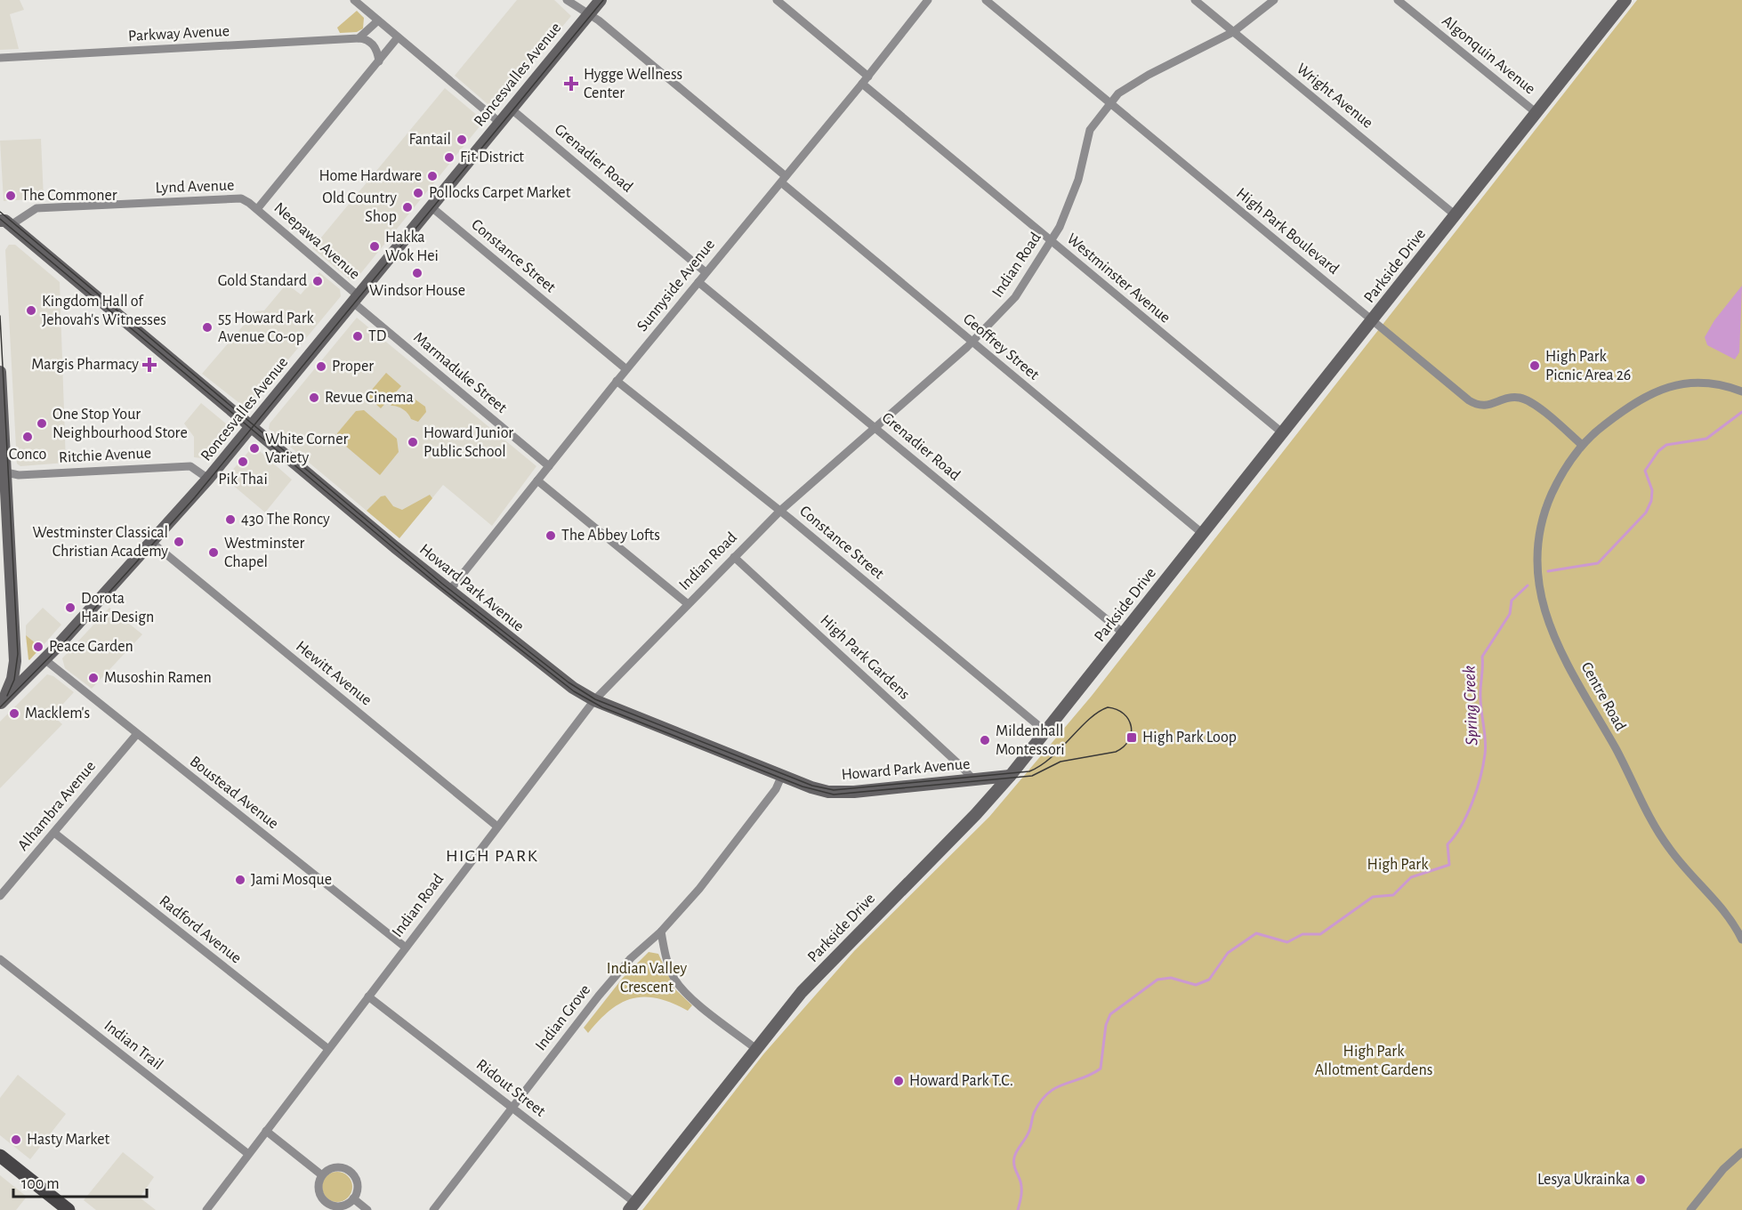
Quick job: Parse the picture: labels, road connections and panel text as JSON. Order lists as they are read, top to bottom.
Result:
{
  "streets": {
    "street": [
      "Parkway Avenue",
      "Algonquin Avenue",
      "Roncesvalles Avenue",
      "Wright Avenue",
      "Grenadier Road",
      "Lynd Avenue",
      "High Park Boulevard",
      "Neepawa Avenue",
      "Constance Street",
      "Indian Road",
      "Parkside Drive",
      "Westminster Avenue",
      "Sunnyside Avenue",
      "Geoffrey Street",
      "Marmaduke Street",
      "Ritchie Avenue",
      "Howard Park Avenue",
      "High Park Gardens",
      "Hewitt Avenue",
      "Centre Road",
      "Boustead Avenue",
      "Alhambra Avenue",
      "Radford Avenue",
      "Indian Grove",
      "Indian Trail",
      "Ridout Street"
    ]
  },
  "crossings": [
    ["Algonquin Avenue", "Parkside Drive"],
    ["Roncesvalles Avenue", "Grenadier Road"],
    ["Roncesvalles Avenue", "Neepawa Avenue"],
    ["Roncesvalles Avenue", "Constance Street"],
    ["Roncesvalles Avenue", "Geoffrey Street"],
    ["Roncesvalles Avenue", "Marmaduke Street"],
    ["Roncesvalles Avenue", "Ritchie Avenue"],
    ["Roncesvalles Avenue", "Howard Park Avenue"],
    ["Roncesvalles Avenue", "Hewitt Avenue"],
    ["Roncesvalles Avenue", "Boustead Avenue"],
    ["Wright Avenue", "Indian Road"],
    ["Wright Avenue", "Parkside Drive"],
    ["Grenadier Road", "Indian Road"],
    ["Grenadier Road", "Parkside Drive"],
    ["Grenadier Road", "Sunnyside Avenue"],
    ["Lynd Avenue", "Neepawa Avenue"],
    ["Lynd Avenue", "Howard Park Avenue"],
    ["High Park Boulevard", "Indian Road"],
    ["High Park Boulevard", "Parkside Drive"],
    ["High Park Boulevard", "Centre Road"],
    ["Neepawa Avenue", "Marmaduke Street"],
    ["Constance Street", "Indian Road"],
    ["Constance Street", "Parkside Drive"],
    ["Constance Street", "Sunnyside Avenue"],
    ["Indian Road", "Westminster Avenue"],
    ["Indian Road", "Geoffrey Street"],
    ["Indian Road", "Howard Park Avenue"],
    ["Indian Road", "High Park Gardens"],
    ["Indian Road", "Hewitt Avenue"],
    ["Indian Road", "Boustead Avenue"],
    ["Indian Road", "Radford Avenue"],
    ["Indian Road", "Indian Trail"],
    ["Indian Road", "Ridout Street"],
    ["Parkside Drive", "Westminster Avenue"],
    ["Parkside Drive", "Geoffrey Street"],
    ["Parkside Drive", "Howard Park Avenue"],
    ["Parkside Drive", "Ridout Street"],
    ["Westminster Avenue", "Sunnyside Avenue"],
    ["Sunnyside Avenue", "Geoffrey Street"],
    ["Sunnyside Avenue", "Marmaduke Street"],
    ["Sunnyside Avenue", "Howard Park Avenue"],
    ["Howard Park Avenue", "High Park Gardens"],
    ["Howard Park Avenue", "Indian Grove"],
    ["Boustead Avenue", "Alhambra Avenue"],
    ["Alhambra Avenue", "Radford Avenue"],
    ["Indian Grove", "Ridout Street"]
  ],
  "districts": ["HIGH PARK"],
  "water": ["Spring Creek"],
  "parks": ["High Park", "Indian Valley Crescent", "High Park Allotment Gardens"],
  "places": {
    "health": ["Hygge Wellness Center", "Margis Pharmacy"],
    "other": [
      "Fantail",
      "Fit District",
      "Home Hardware",
      "Pollocks Carpet Market",
      "The Commoner",
      "Old Country Shop",
      "Hakka Wok Hei",
      "Windsor House",
      "Gold Standard",
      "Kingdom Hall of Jehovah's Witnesses",
      "55 Howard Park Avenue Co-op",
      "TD",
      "High Park Picnic Area 26",
      "Proper",
      "Revue Cinema",
      "One Stop Your Neighbourhood Store",
      "Conco",
      "Howard Junior Public School",
      "White Corner Variety",
      "Pik Thai",
      "430 The Roncy",
      "The Abbey Lofts",
      "Westminster Classical Christian Academy",
      "Westminster Chapel",
      "Dorota Hair Design",
      "Peace Garden",
      "Musoshin Ramen",
      "Macklem's",
      "Mildenhall Montessori",
      "Jami Mosque",
      "Howard Park T.C.",
      "Hasty Market",
      "Lesya Ukrainka"
    ],
    "transit": ["High Park Loop"]
  },
  "scale_bar": "100 m"
}
